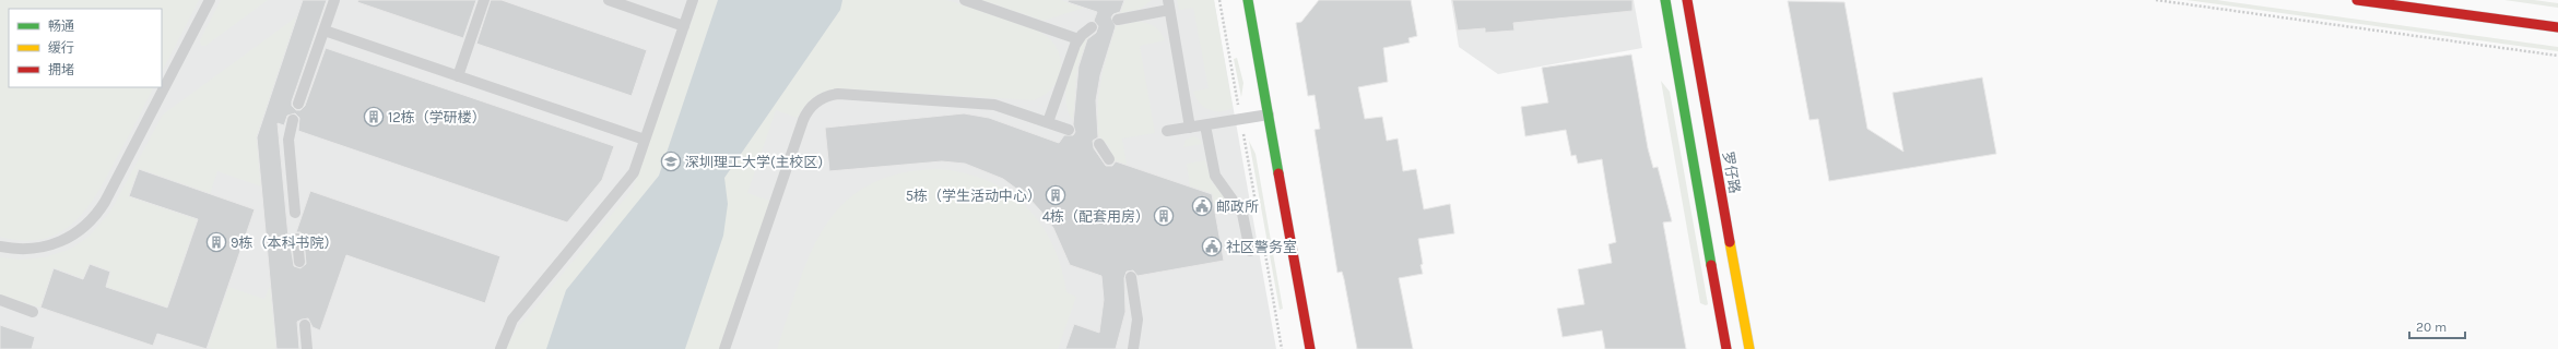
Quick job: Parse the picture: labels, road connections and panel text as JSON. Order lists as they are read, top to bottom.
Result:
{
  "streets": {
    "main road": ["罗仔路"]
  },
  "places": {
    "building": [
      "12栋（学研楼）",
      "5栋（学生活动中心）",
      "4栋（配套用房）",
      "9栋（本科书院）"
    ],
    "school or university": ["深圳理工大学(主校区)"],
    "public building": ["邮政所", "社区警务室"]
  },
  "legend": ["畅通", "缓行", "拥堵"],
  "scale_bar": "20 m"
}
